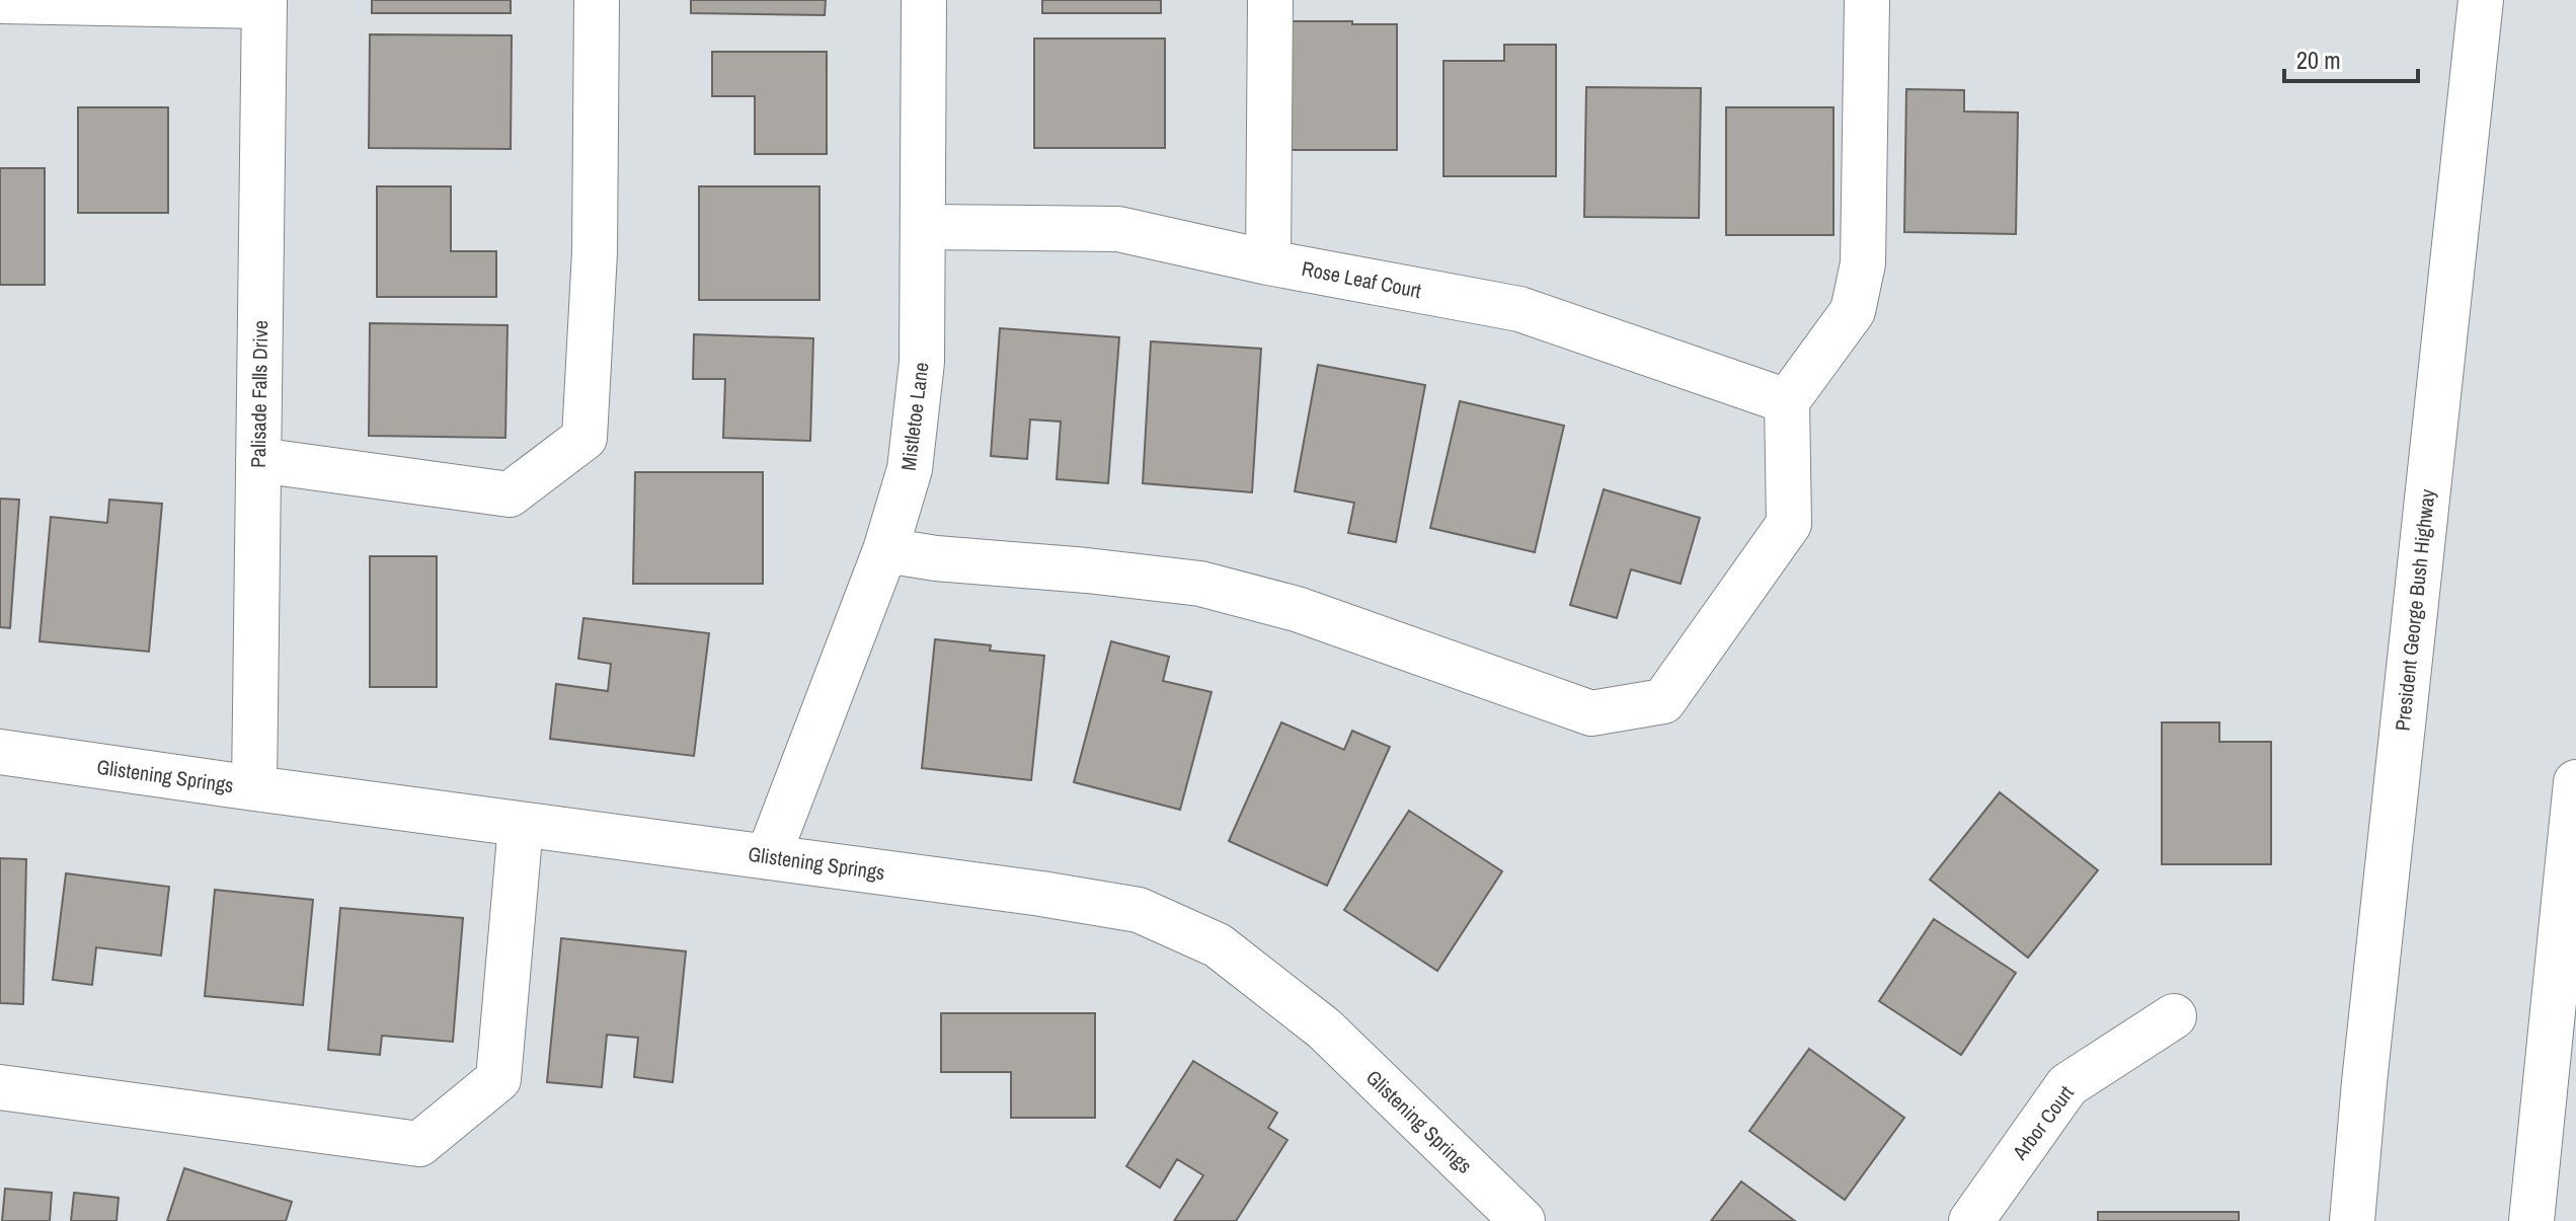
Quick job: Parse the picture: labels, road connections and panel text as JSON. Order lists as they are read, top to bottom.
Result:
{
  "streets": {
    "main road": [
      "Rose Leaf Court",
      "Palisade Falls Drive",
      "Mistletoe Lane",
      "President George Bush Highway",
      "Glistening Springs",
      "Arbor Court"
    ]
  },
  "crossings": [
    ["Rose Leaf Court", "Mistletoe Lane"],
    ["Palisade Falls Drive", "Glistening Springs"],
    ["Mistletoe Lane", "Glistening Springs"]
  ],
  "scale_bar": "20 m"
}
